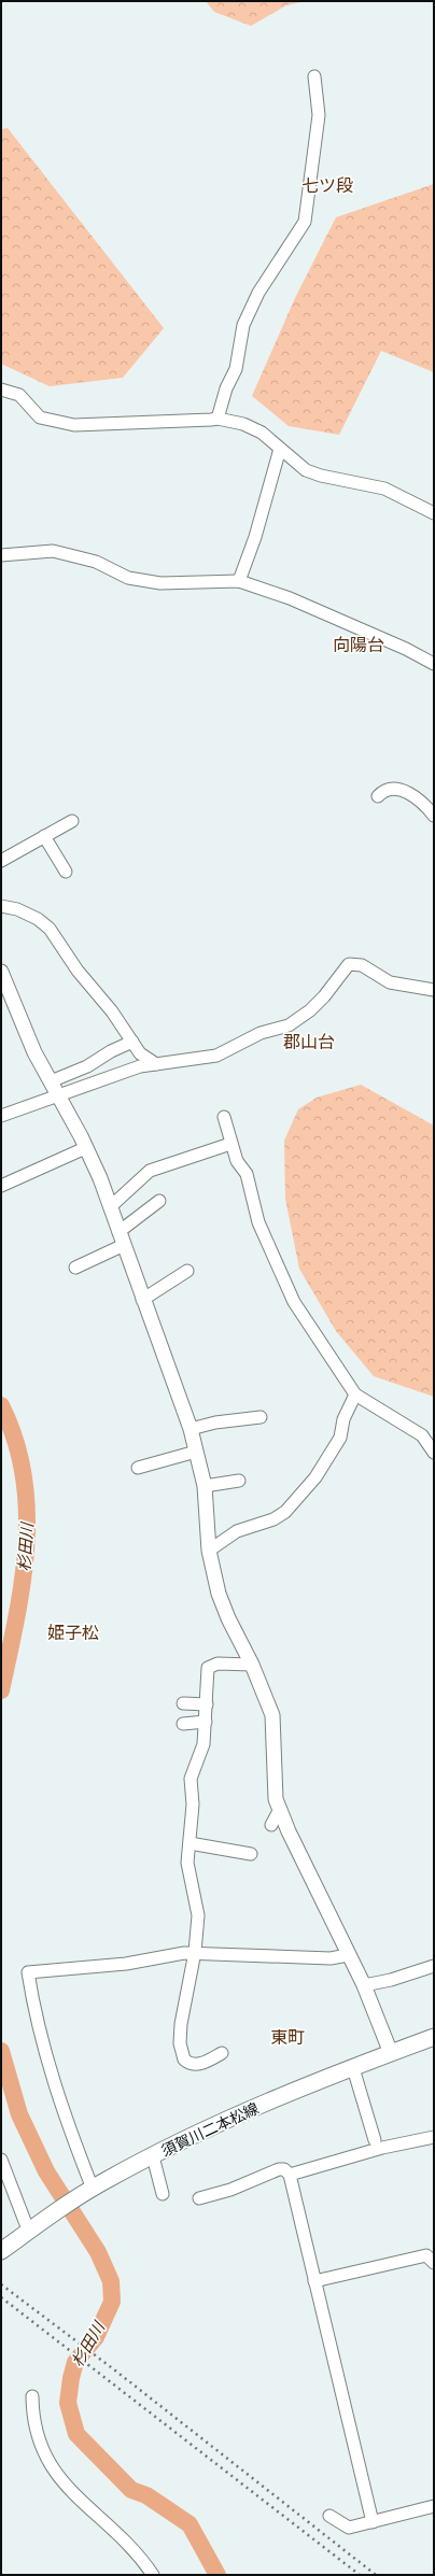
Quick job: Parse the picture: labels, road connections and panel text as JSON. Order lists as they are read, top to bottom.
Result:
{
  "streets": {
    "main road": ["須賀川二本松線"]
  },
  "districts": [
    "七ツ段",
    "向陽台",
    "郡山台",
    "姫子松",
    "東町"
  ],
  "water": ["杉田川"]
}
